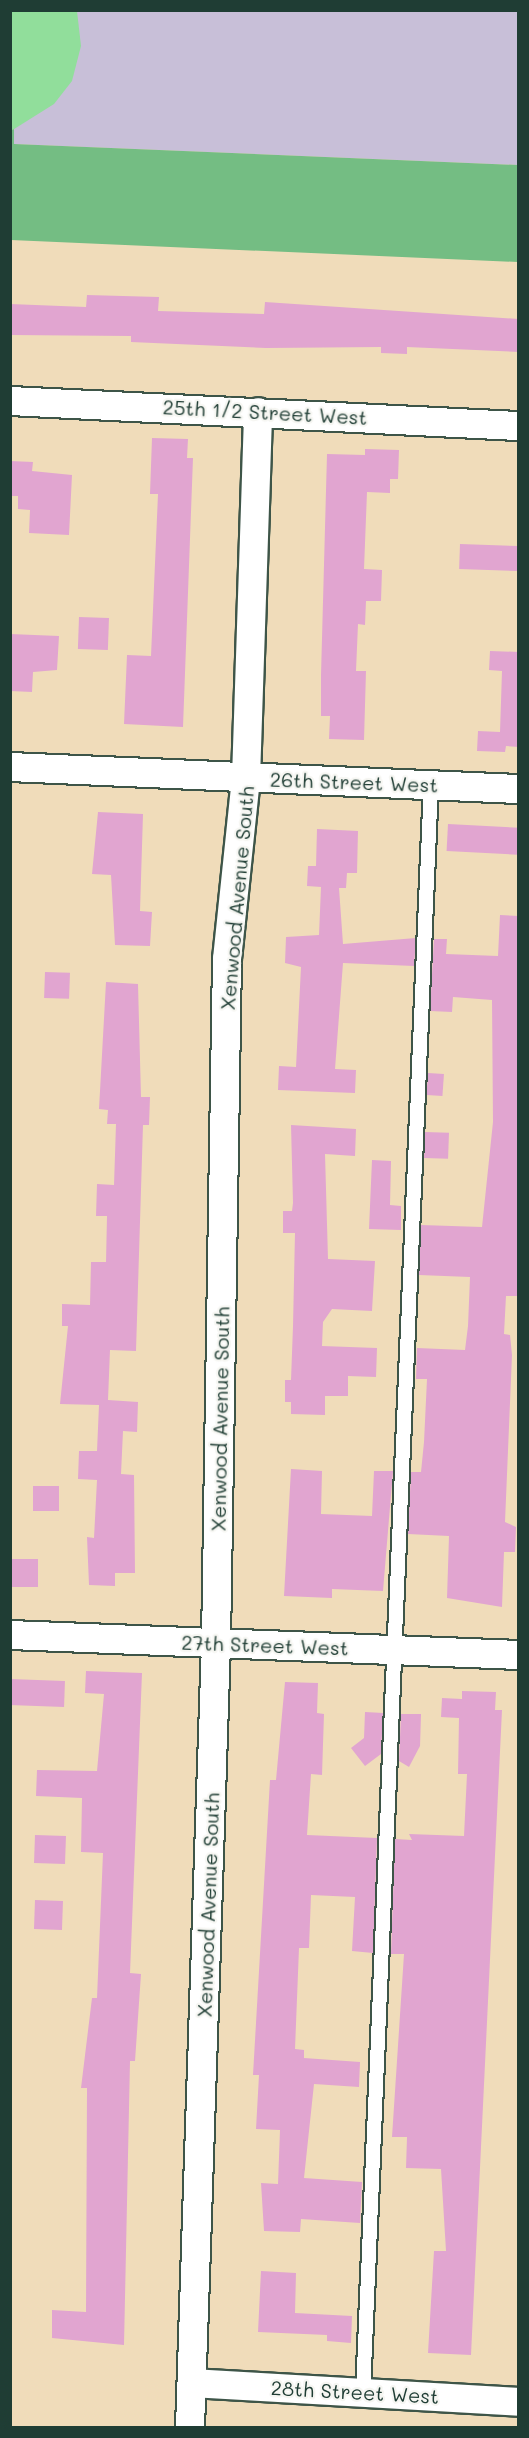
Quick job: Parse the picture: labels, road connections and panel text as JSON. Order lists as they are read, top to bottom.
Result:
{
  "streets": {
    "street": [
      "25th 1/2 Street West",
      "26th Street West",
      "Xenwood Avenue South",
      "27th Street West",
      "28th Street West"
    ]
  },
  "crossings": [
    ["25th 1/2 Street West", "Xenwood Avenue South"],
    ["26th Street West", "Xenwood Avenue South"],
    ["Xenwood Avenue South", "27th Street West"],
    ["Xenwood Avenue South", "28th Street West"]
  ]
}
